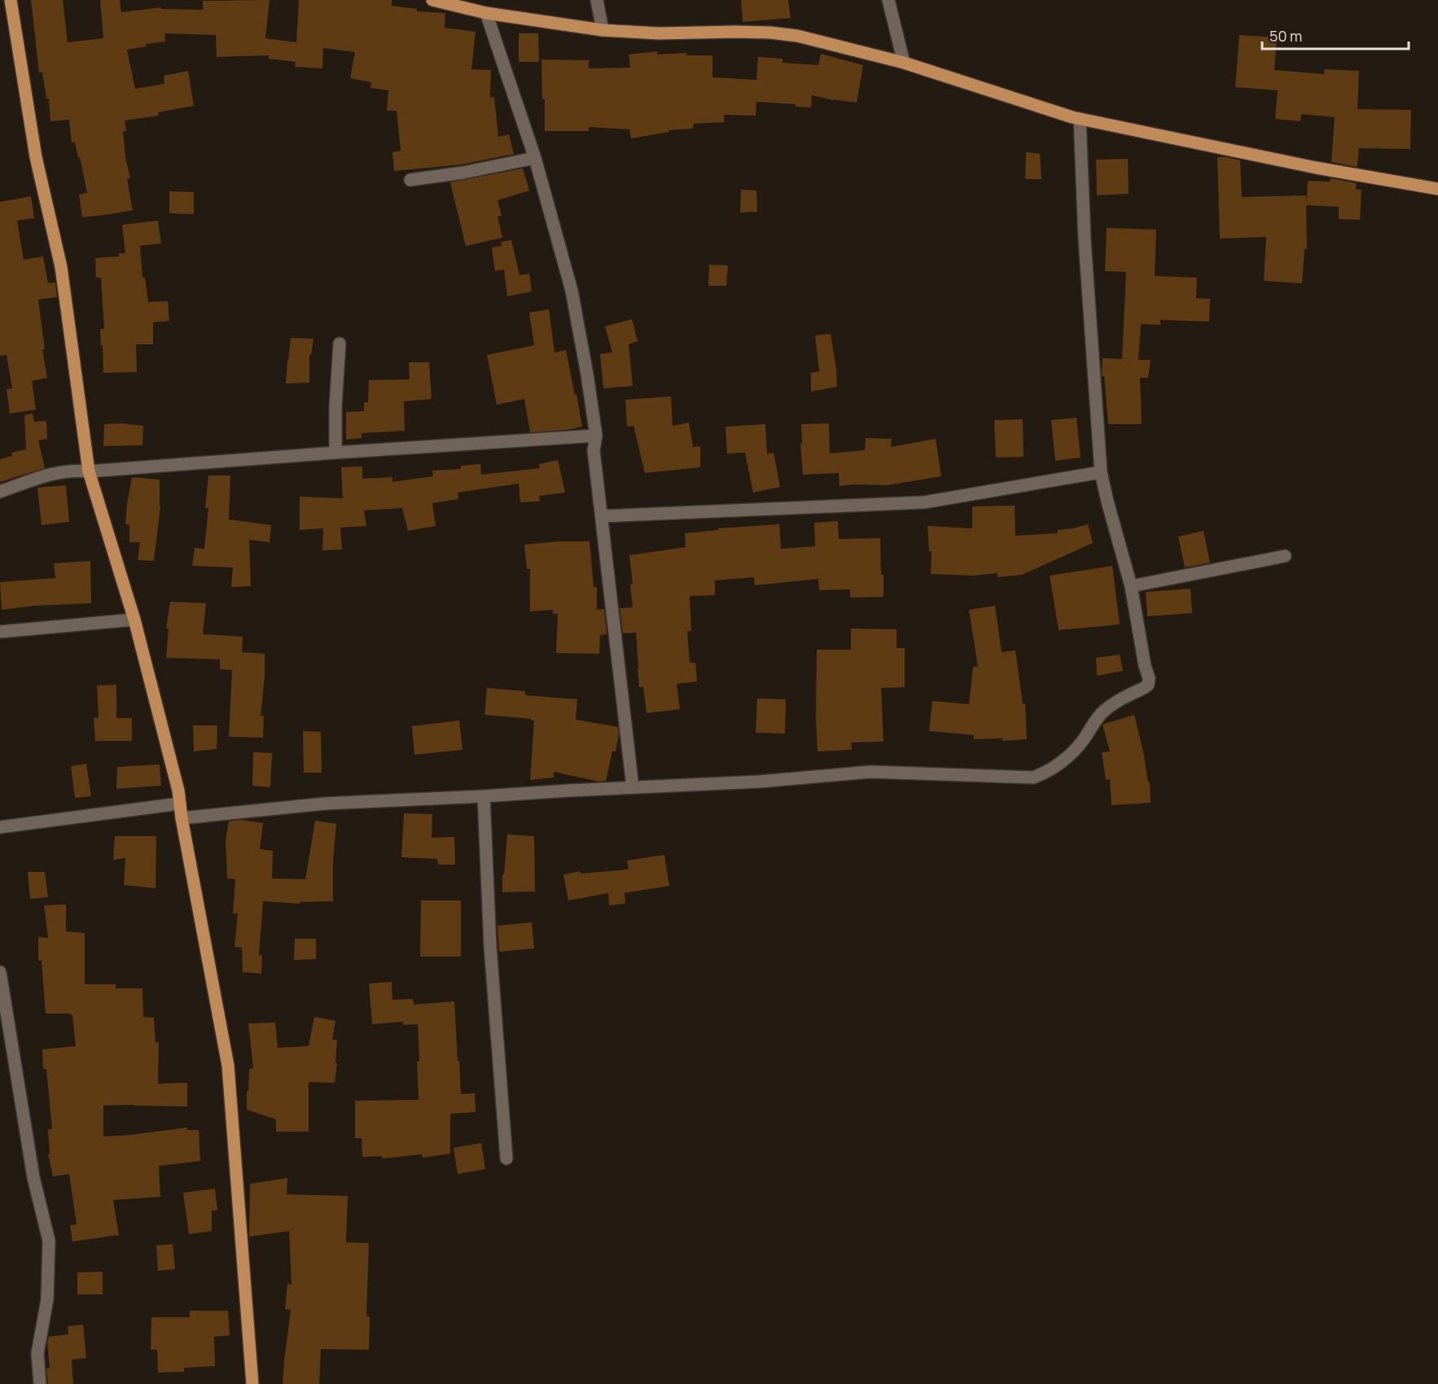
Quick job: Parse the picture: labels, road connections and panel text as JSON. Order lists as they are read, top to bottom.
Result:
{
  "scale_bar": "50 m"
}
